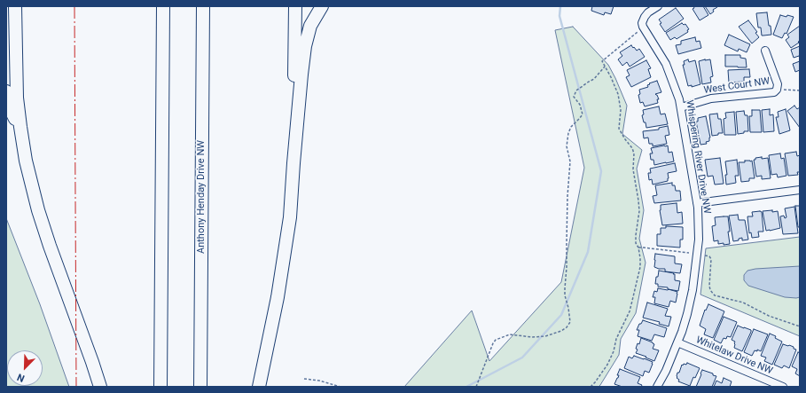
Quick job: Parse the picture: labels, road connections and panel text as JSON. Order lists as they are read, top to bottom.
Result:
{
  "streets": {
    "highway": ["Anthony Henday Drive NW"],
    "street": ["West Court NW", "Whispering River Drive NW", "Whitelaw Drive NW"]
  },
  "crossings": [
    ["West Court NW", "Whispering River Drive NW"],
    ["Whispering River Drive NW", "Whitelaw Drive NW"]
  ],
  "north": "bottom left"
}
